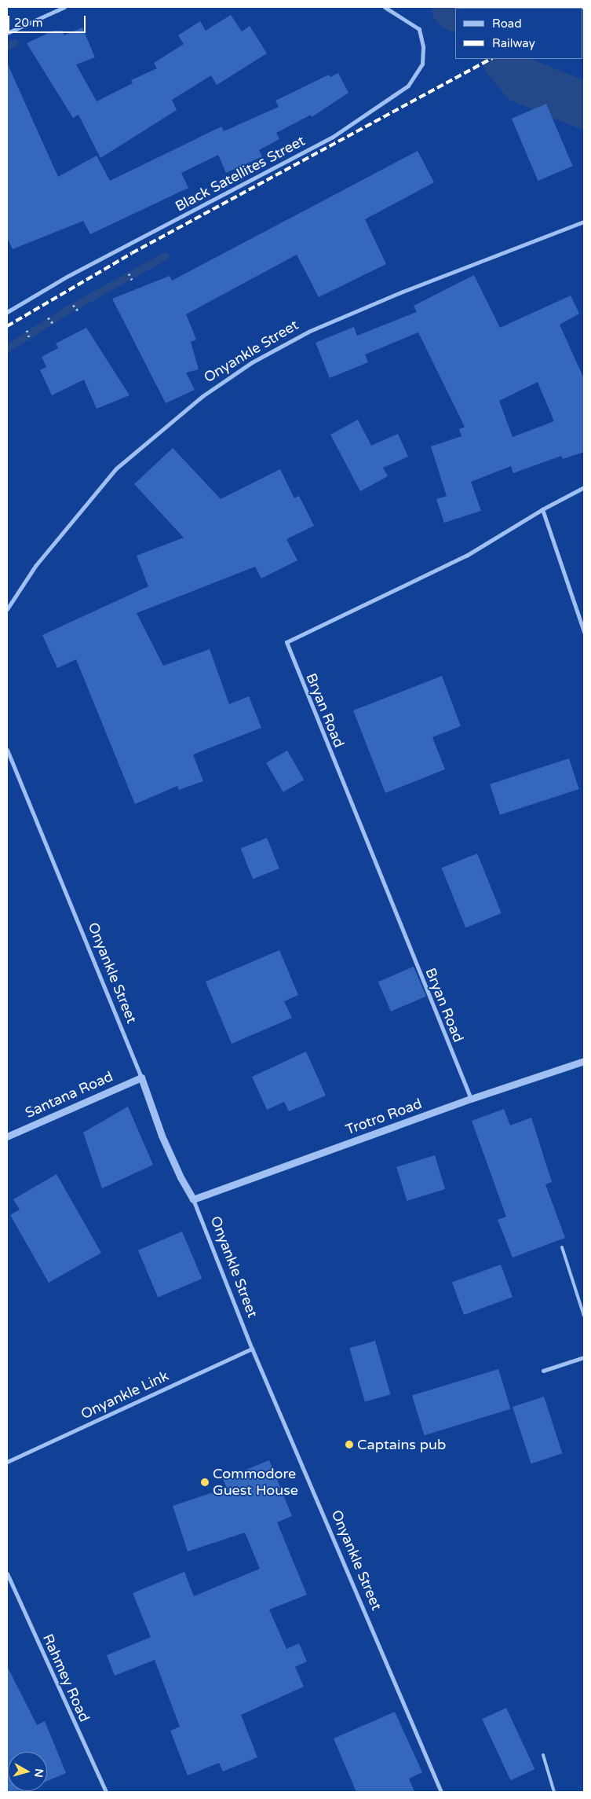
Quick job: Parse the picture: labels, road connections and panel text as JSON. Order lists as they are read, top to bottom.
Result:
{
  "streets": {
    "street": [
      "Black Satellites Street",
      "Onyankle Street",
      "Bryan Road",
      "Santana Road",
      "Trotro Road",
      "Onyankle Link",
      "Rahmey Road"
    ]
  },
  "crossings": [
    ["Onyankle Street", "Santana Road"],
    ["Onyankle Street", "Trotro Road"],
    ["Onyankle Street", "Onyankle Link"],
    ["Bryan Road", "Trotro Road"]
  ],
  "places": ["Captains pub", "Commodore Guest House"],
  "legend": ["Road", "Railway"],
  "scale_bar": "20 m",
  "north": "right"
}
